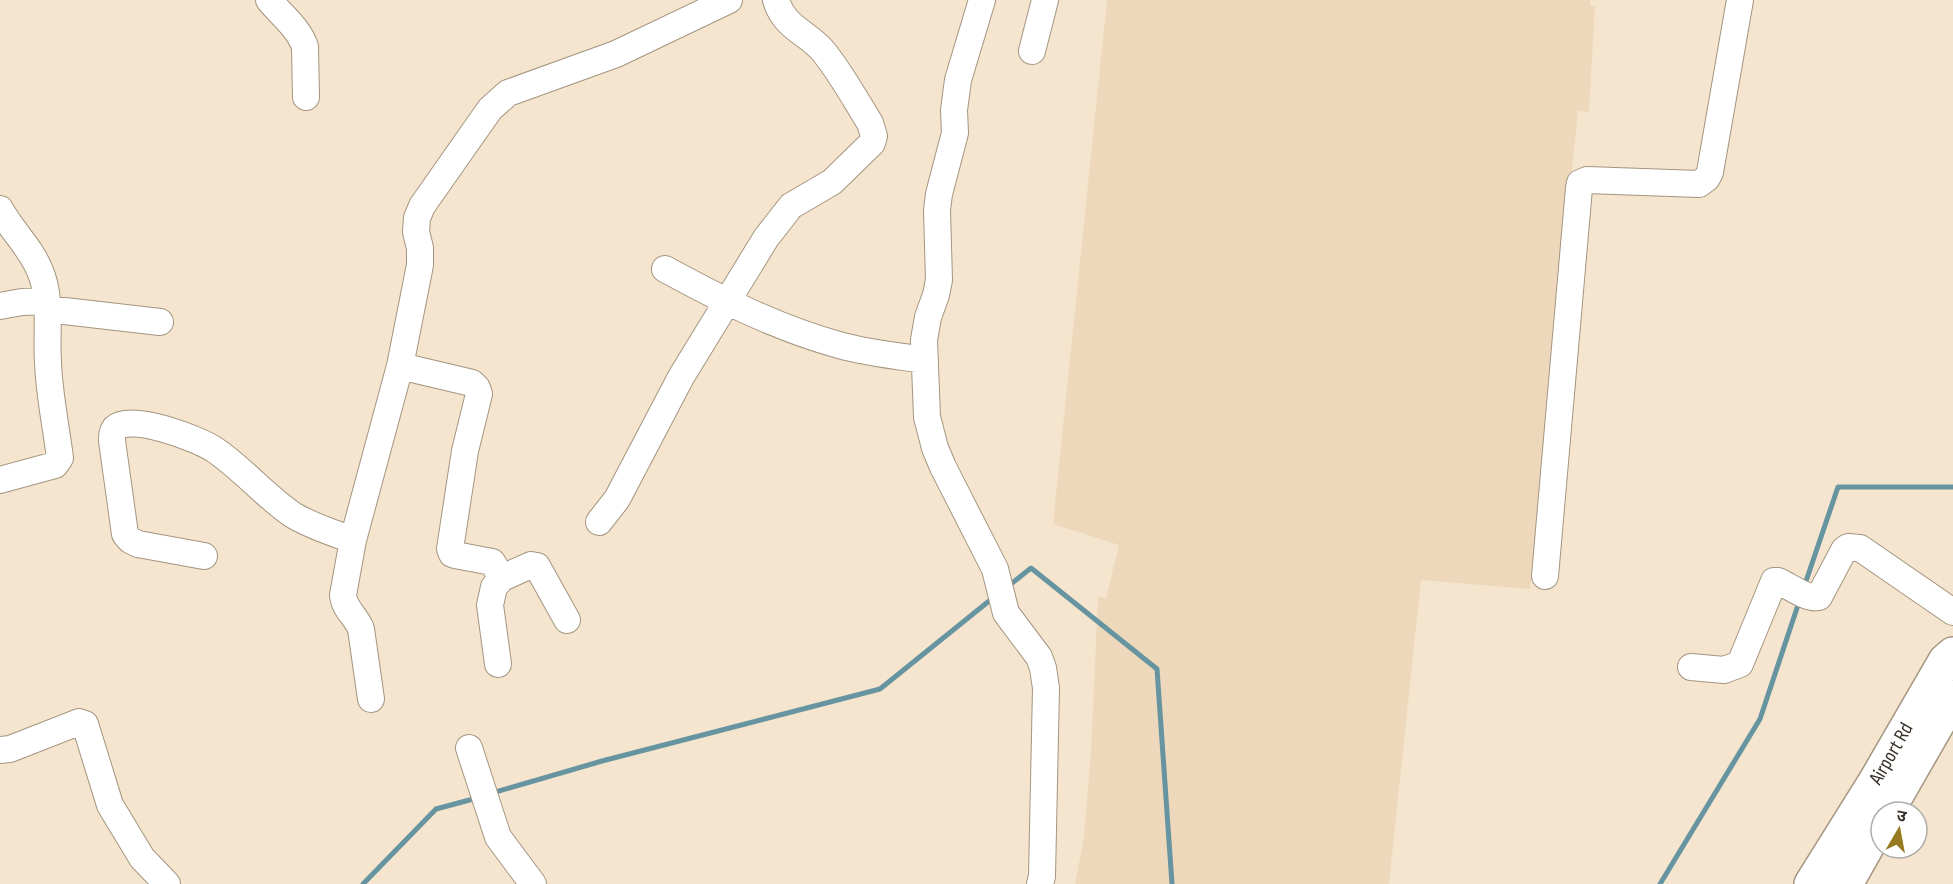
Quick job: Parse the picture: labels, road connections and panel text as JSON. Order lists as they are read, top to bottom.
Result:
{
  "streets": {
    "main road": ["Airport Rd"]
  },
  "north": "top"
}
